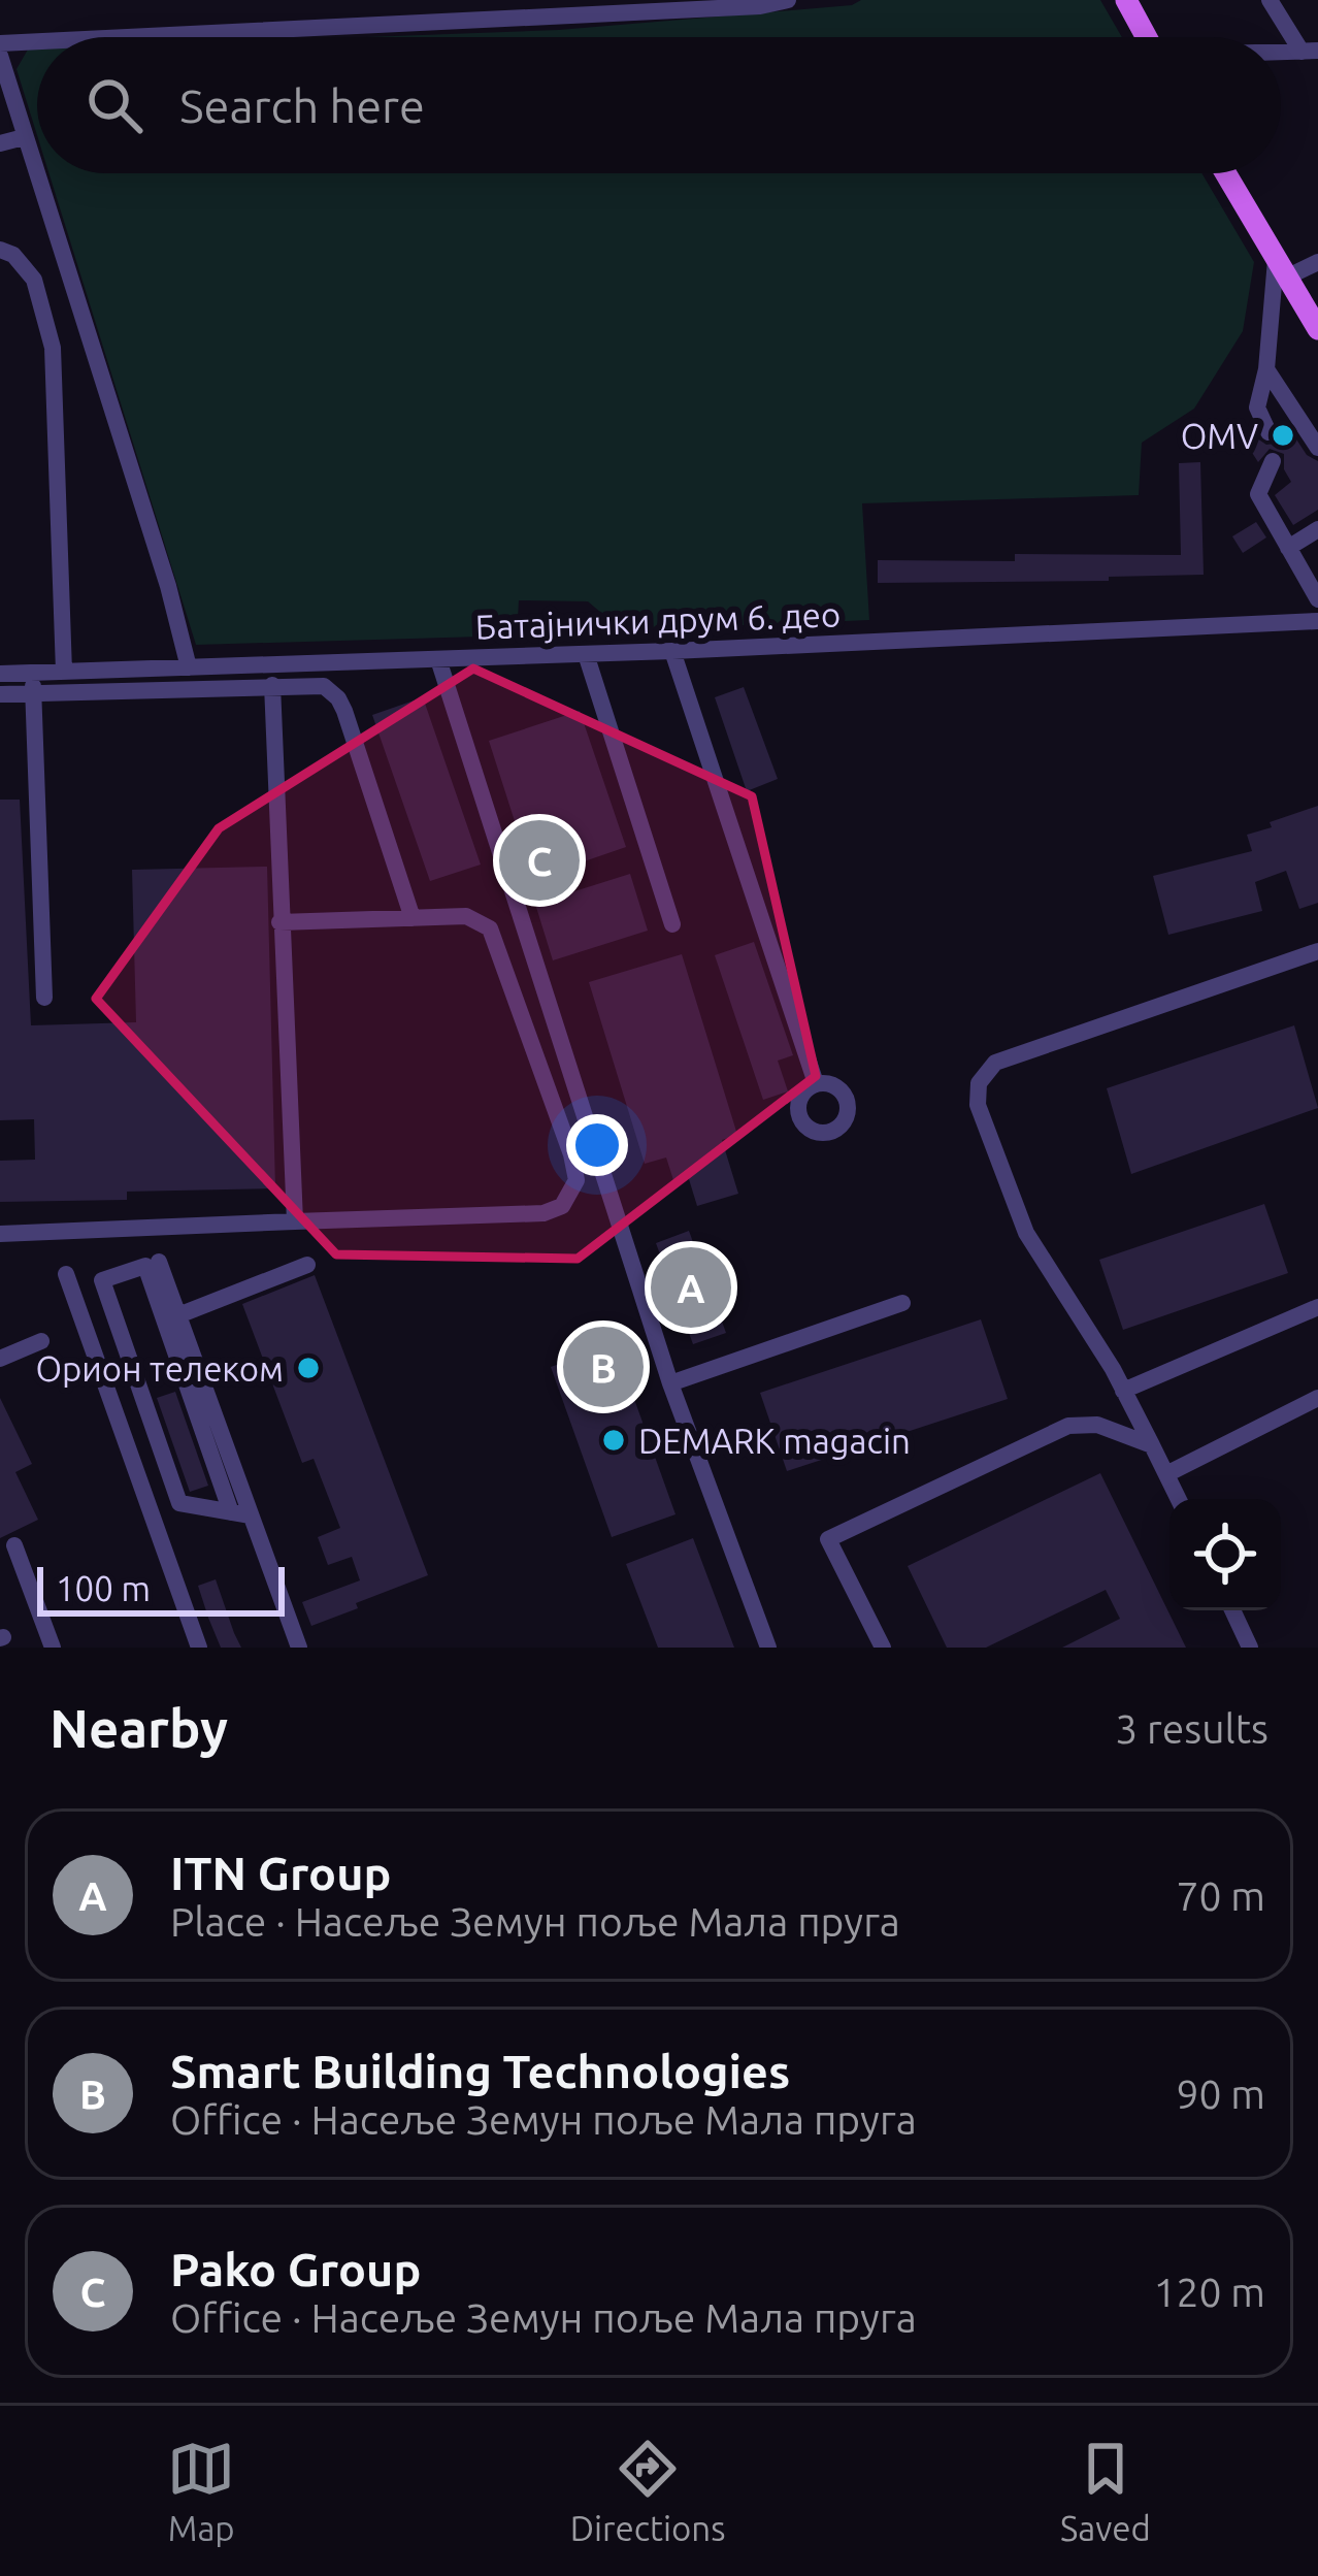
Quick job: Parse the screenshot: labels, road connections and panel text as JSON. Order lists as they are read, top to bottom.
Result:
{
  "streets": {
    "street": ["Батајнички друм 6. део"]
  },
  "places": ["OMV", "Орион телеком", "DEMARK magacin"],
  "scale_bar": "100 m",
  "page": {
    "search": "Search here",
    "pins": ["C", "A", "B"],
    "scale": "100 m",
    "heading": ["Nearby", "3 results"],
    "list": [
      {
        "mark": "A",
        "name": "ITN Group",
        "note": "Place · Насеље Земун поље Мала пруга",
        "value": "70 m"
      },
      {
        "mark": "B",
        "name": "Smart Building Technologies",
        "note": "Office · Насеље Земун поље Мала пруга",
        "value": "90 m"
      },
      {
        "mark": "C",
        "name": "Pako Group",
        "note": "Office · Насеље Земун поље Мала пруга",
        "value": "120 m"
      }
    ],
    "nav": ["Map", "Directions", "Saved"]
  }
}
